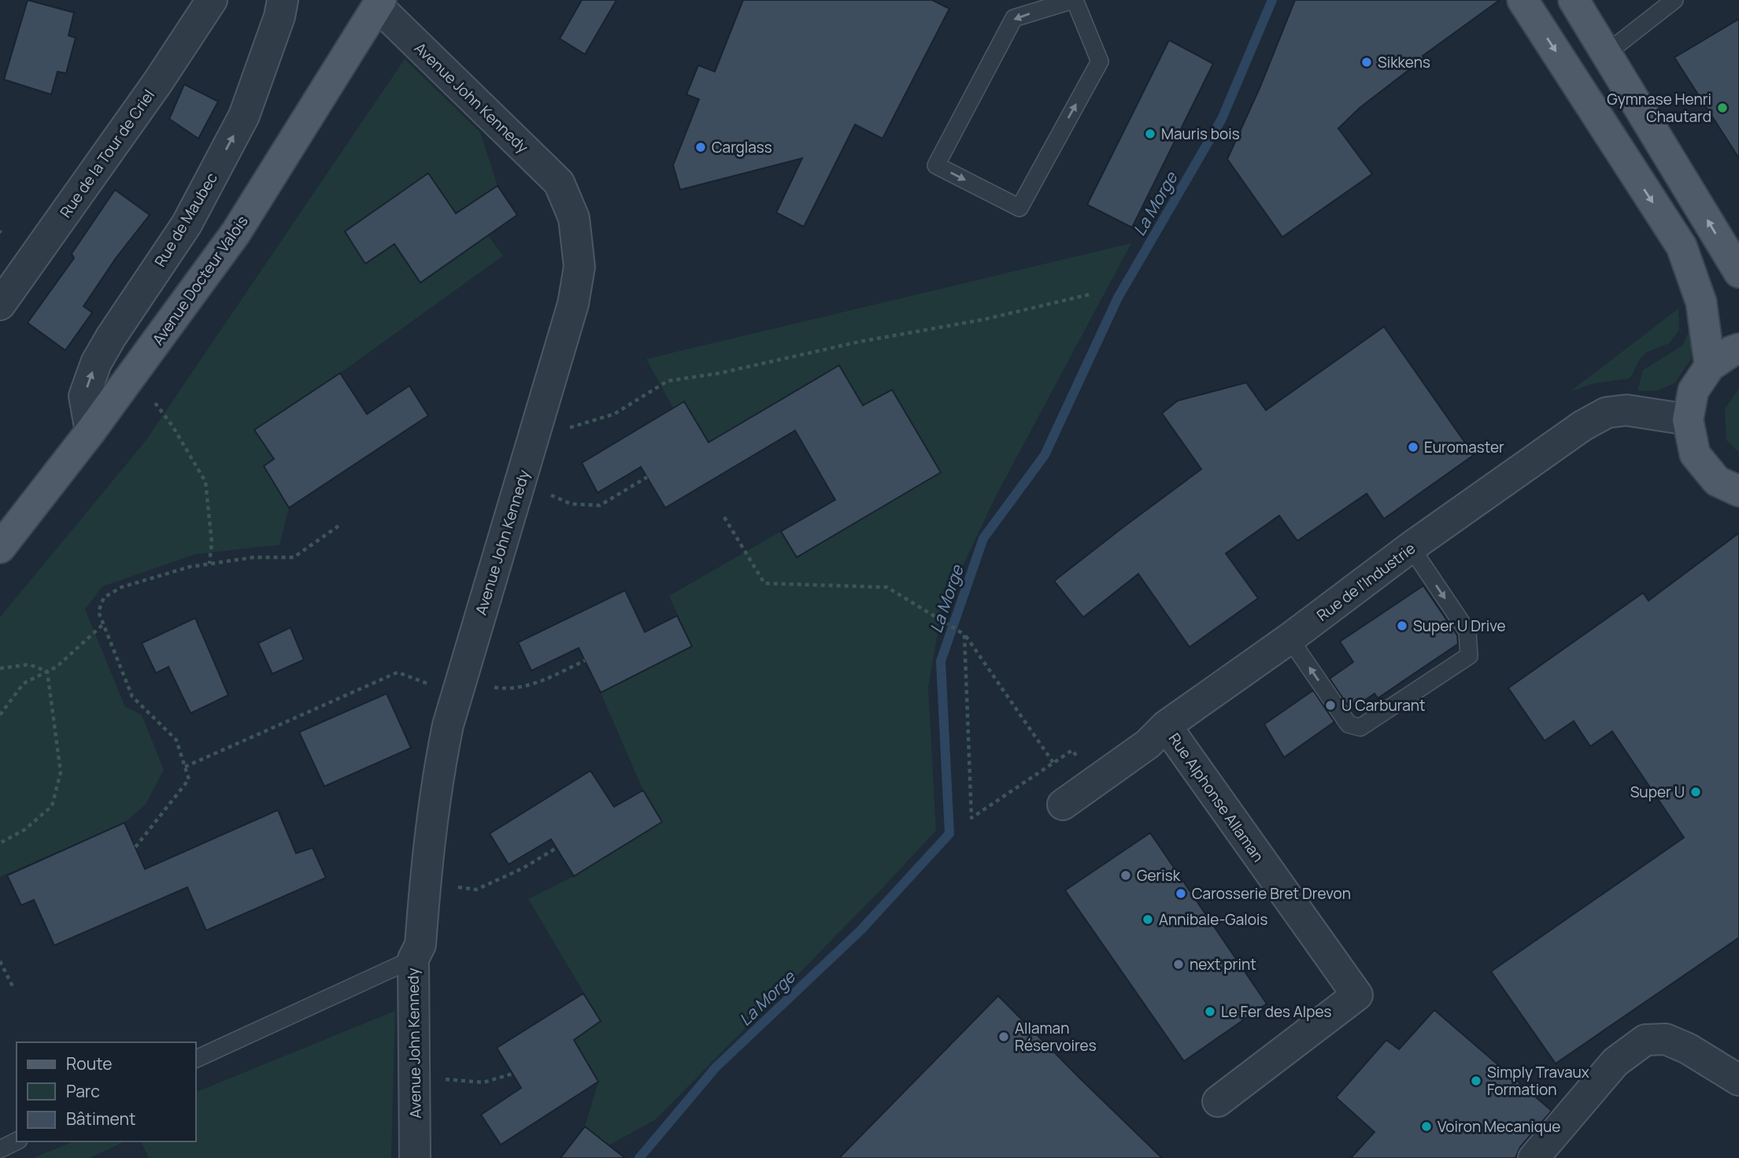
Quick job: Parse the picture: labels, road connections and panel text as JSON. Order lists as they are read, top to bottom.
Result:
{
  "streets": {
    "main road": ["Avenue Docteur Valois"],
    "street": [
      "Avenue John Kennedy",
      "Rue de la Tour de Criel",
      "Rue de Maubec",
      "Rue de l'Industrie",
      "Rue Alphonse Allaman"
    ]
  },
  "crossings": [
    ["Avenue John Kennedy", "Avenue Docteur Valois"],
    ["Rue de Maubec", "Avenue Docteur Valois"],
    ["Rue de l'Industrie", "Rue Alphonse Allaman"]
  ],
  "one_way": ["Rue de Maubec"],
  "water": ["La Morge"],
  "places": [
    "Sikkens",
    "Gymnase Henri Chautard",
    "Mauris bois",
    "Carglass",
    "Euromaster",
    "Super U Drive",
    "U Carburant",
    "Super U",
    "Gerisk",
    "Carosserie Bret Drevon",
    "Annibale-Galois",
    "next print",
    "Le Fer des Alpes",
    "Allaman Réservoires",
    "Simply Travaux Formation",
    "Voiron Mecanique"
  ],
  "legend": ["Route", "Parc", "Bâtiment"]
}
